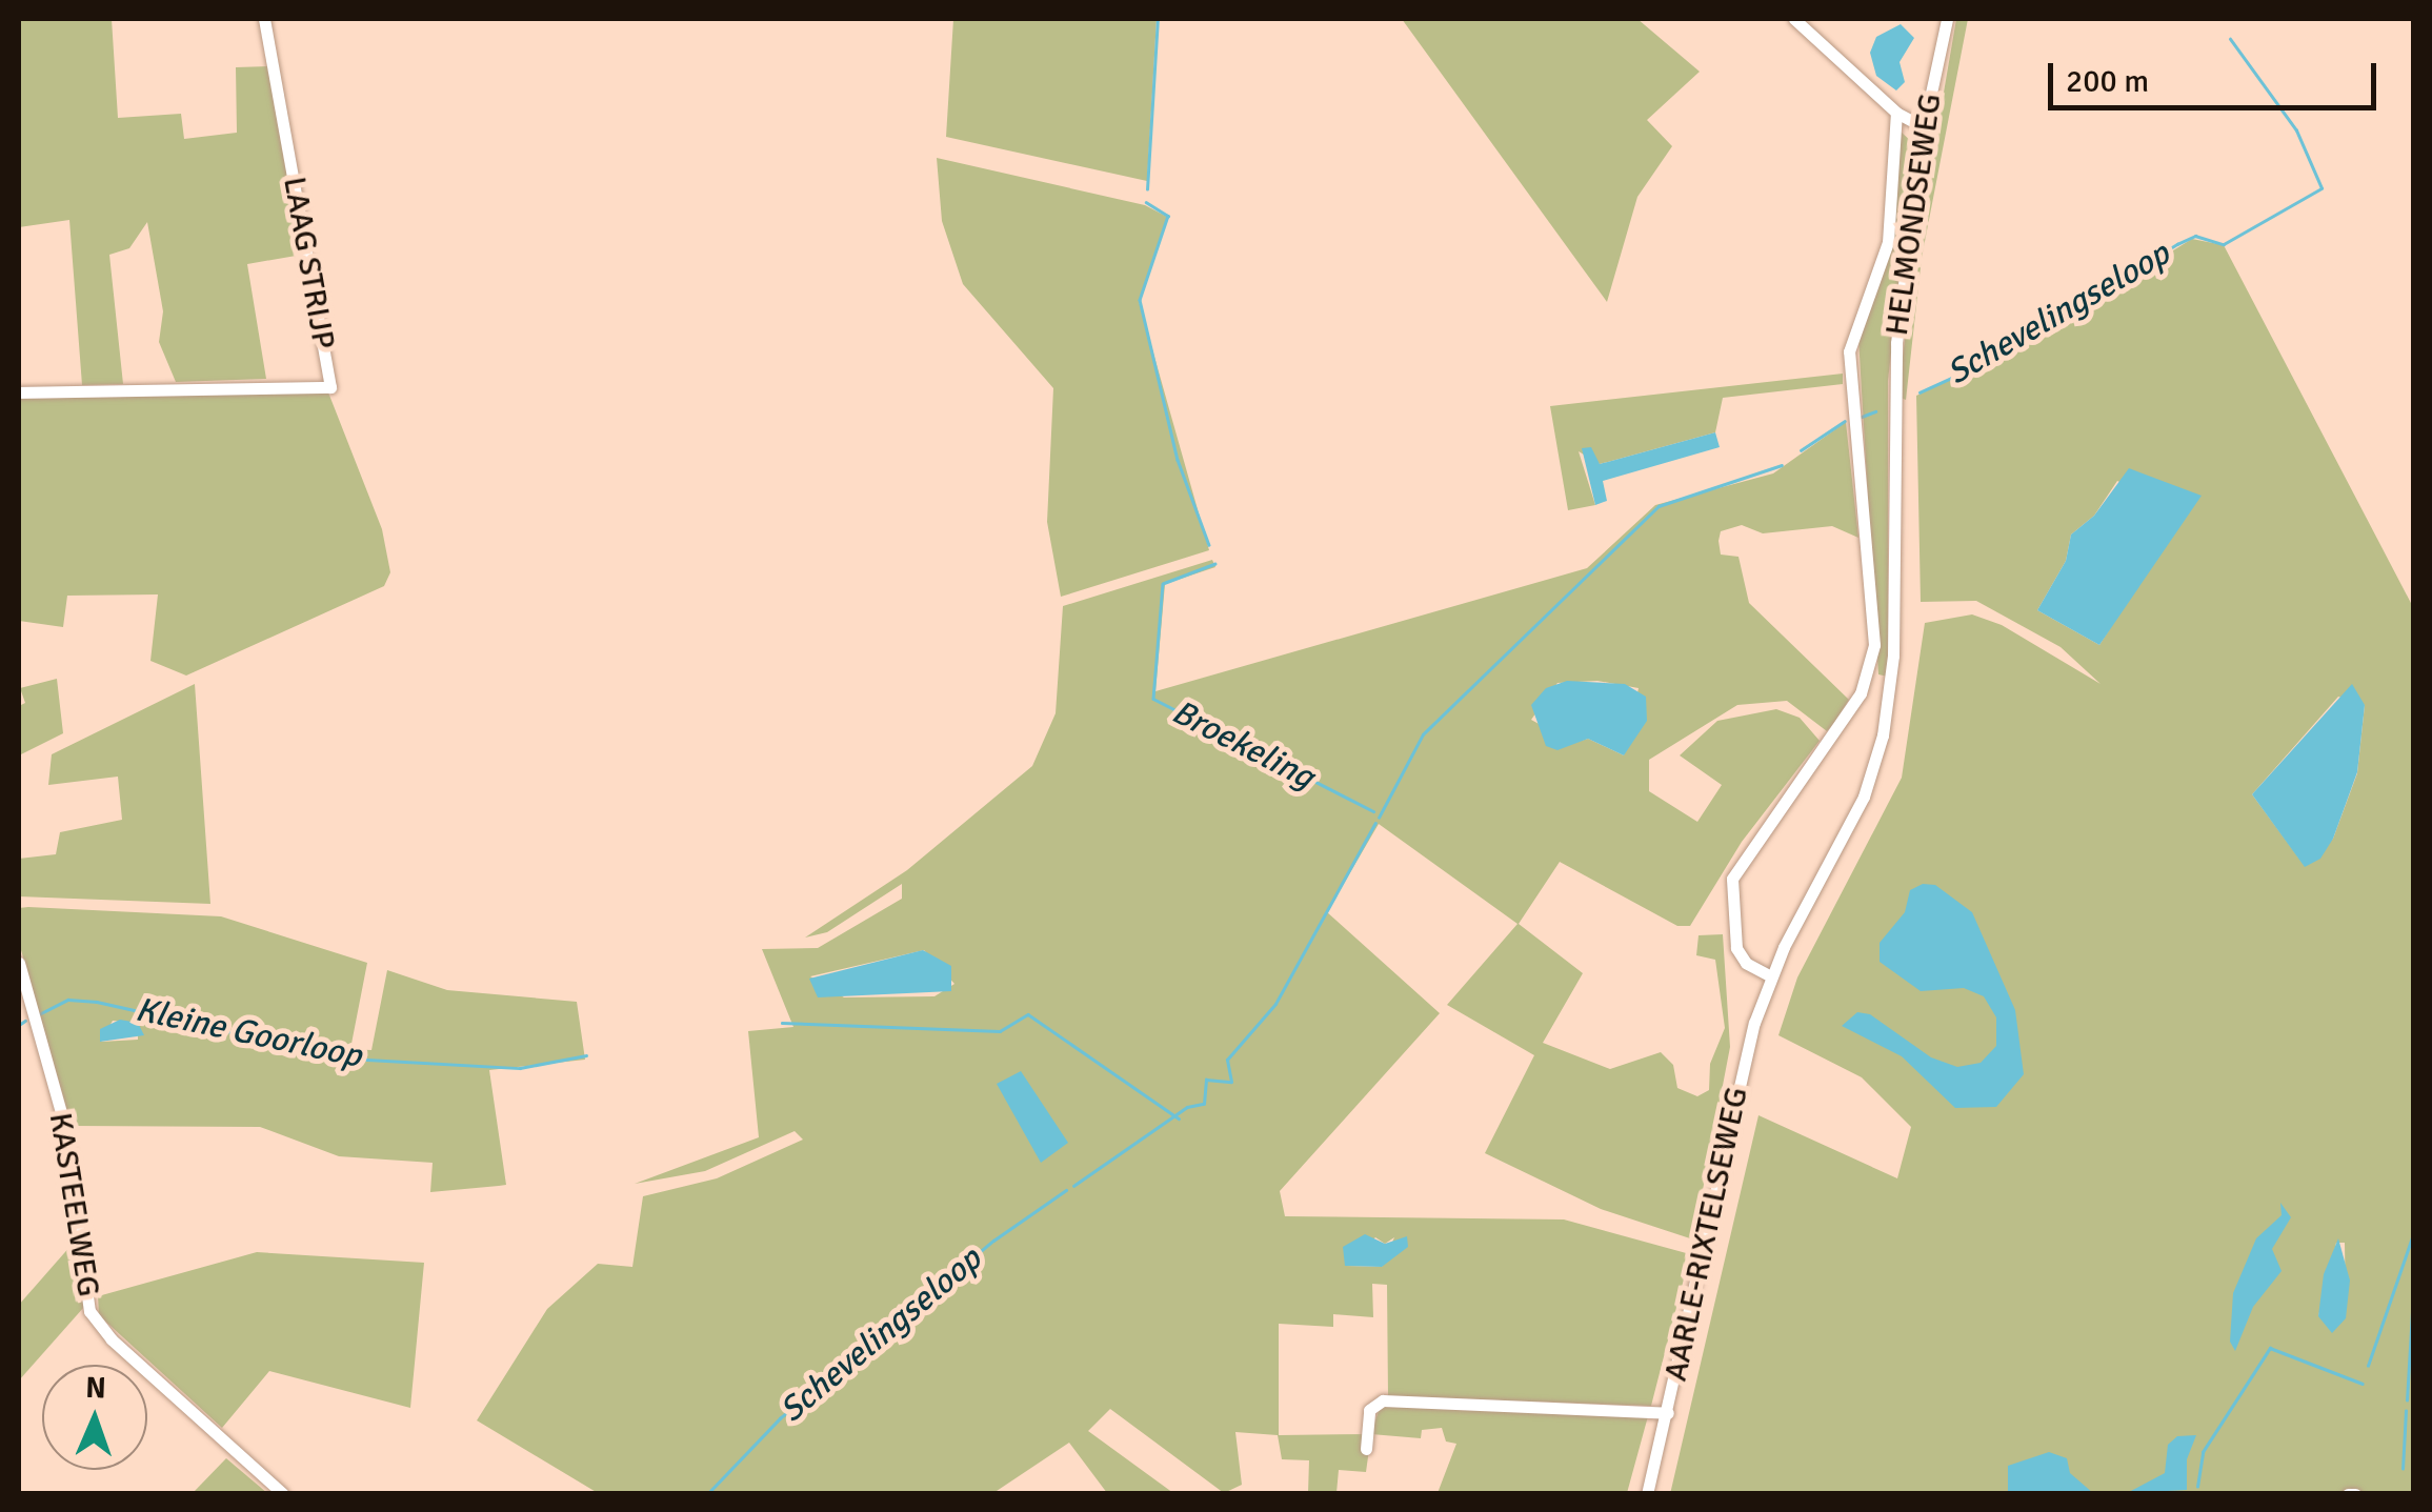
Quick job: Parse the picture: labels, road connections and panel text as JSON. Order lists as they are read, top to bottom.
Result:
{
  "streets": {
    "street": [
      "HELMONDSEWEG",
      "LAAG STRIJP",
      "KASTEELWEG",
      "AARLE-RIXTELSEWEG"
    ]
  },
  "crossings": [
    ["HELMONDSEWEG", "AARLE-RIXTELSEWEG"]
  ],
  "water": ["Schevelingseloop", "Broekeling", "Kleine Goorloop"],
  "scale_bar": "200 m",
  "north": "top"
}
